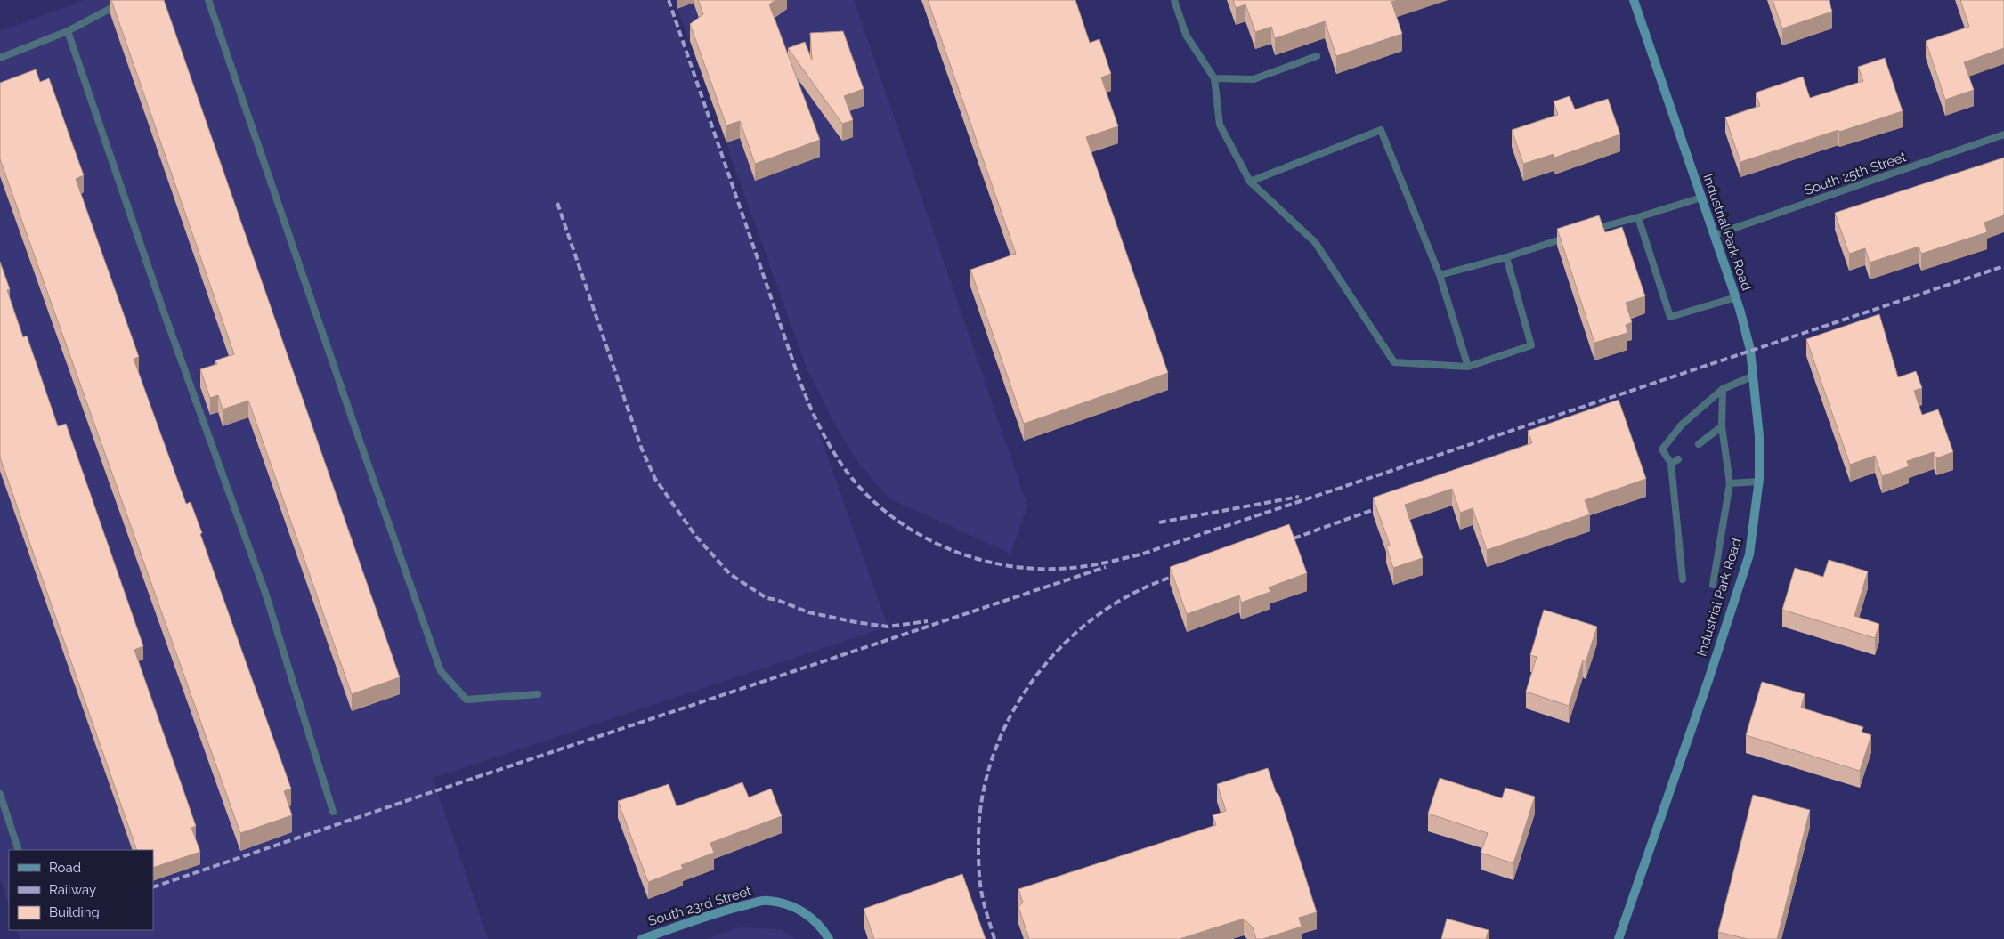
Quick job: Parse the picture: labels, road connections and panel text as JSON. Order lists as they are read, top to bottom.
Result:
{
  "streets": {
    "street": ["Industrial Park Road", "South 23rd Street"],
    "lane": ["South 25th Street"]
  },
  "crossings": [
    ["South 25th Street", "Industrial Park Road"]
  ],
  "legend": ["Road", "Railway", "Building"]
}
